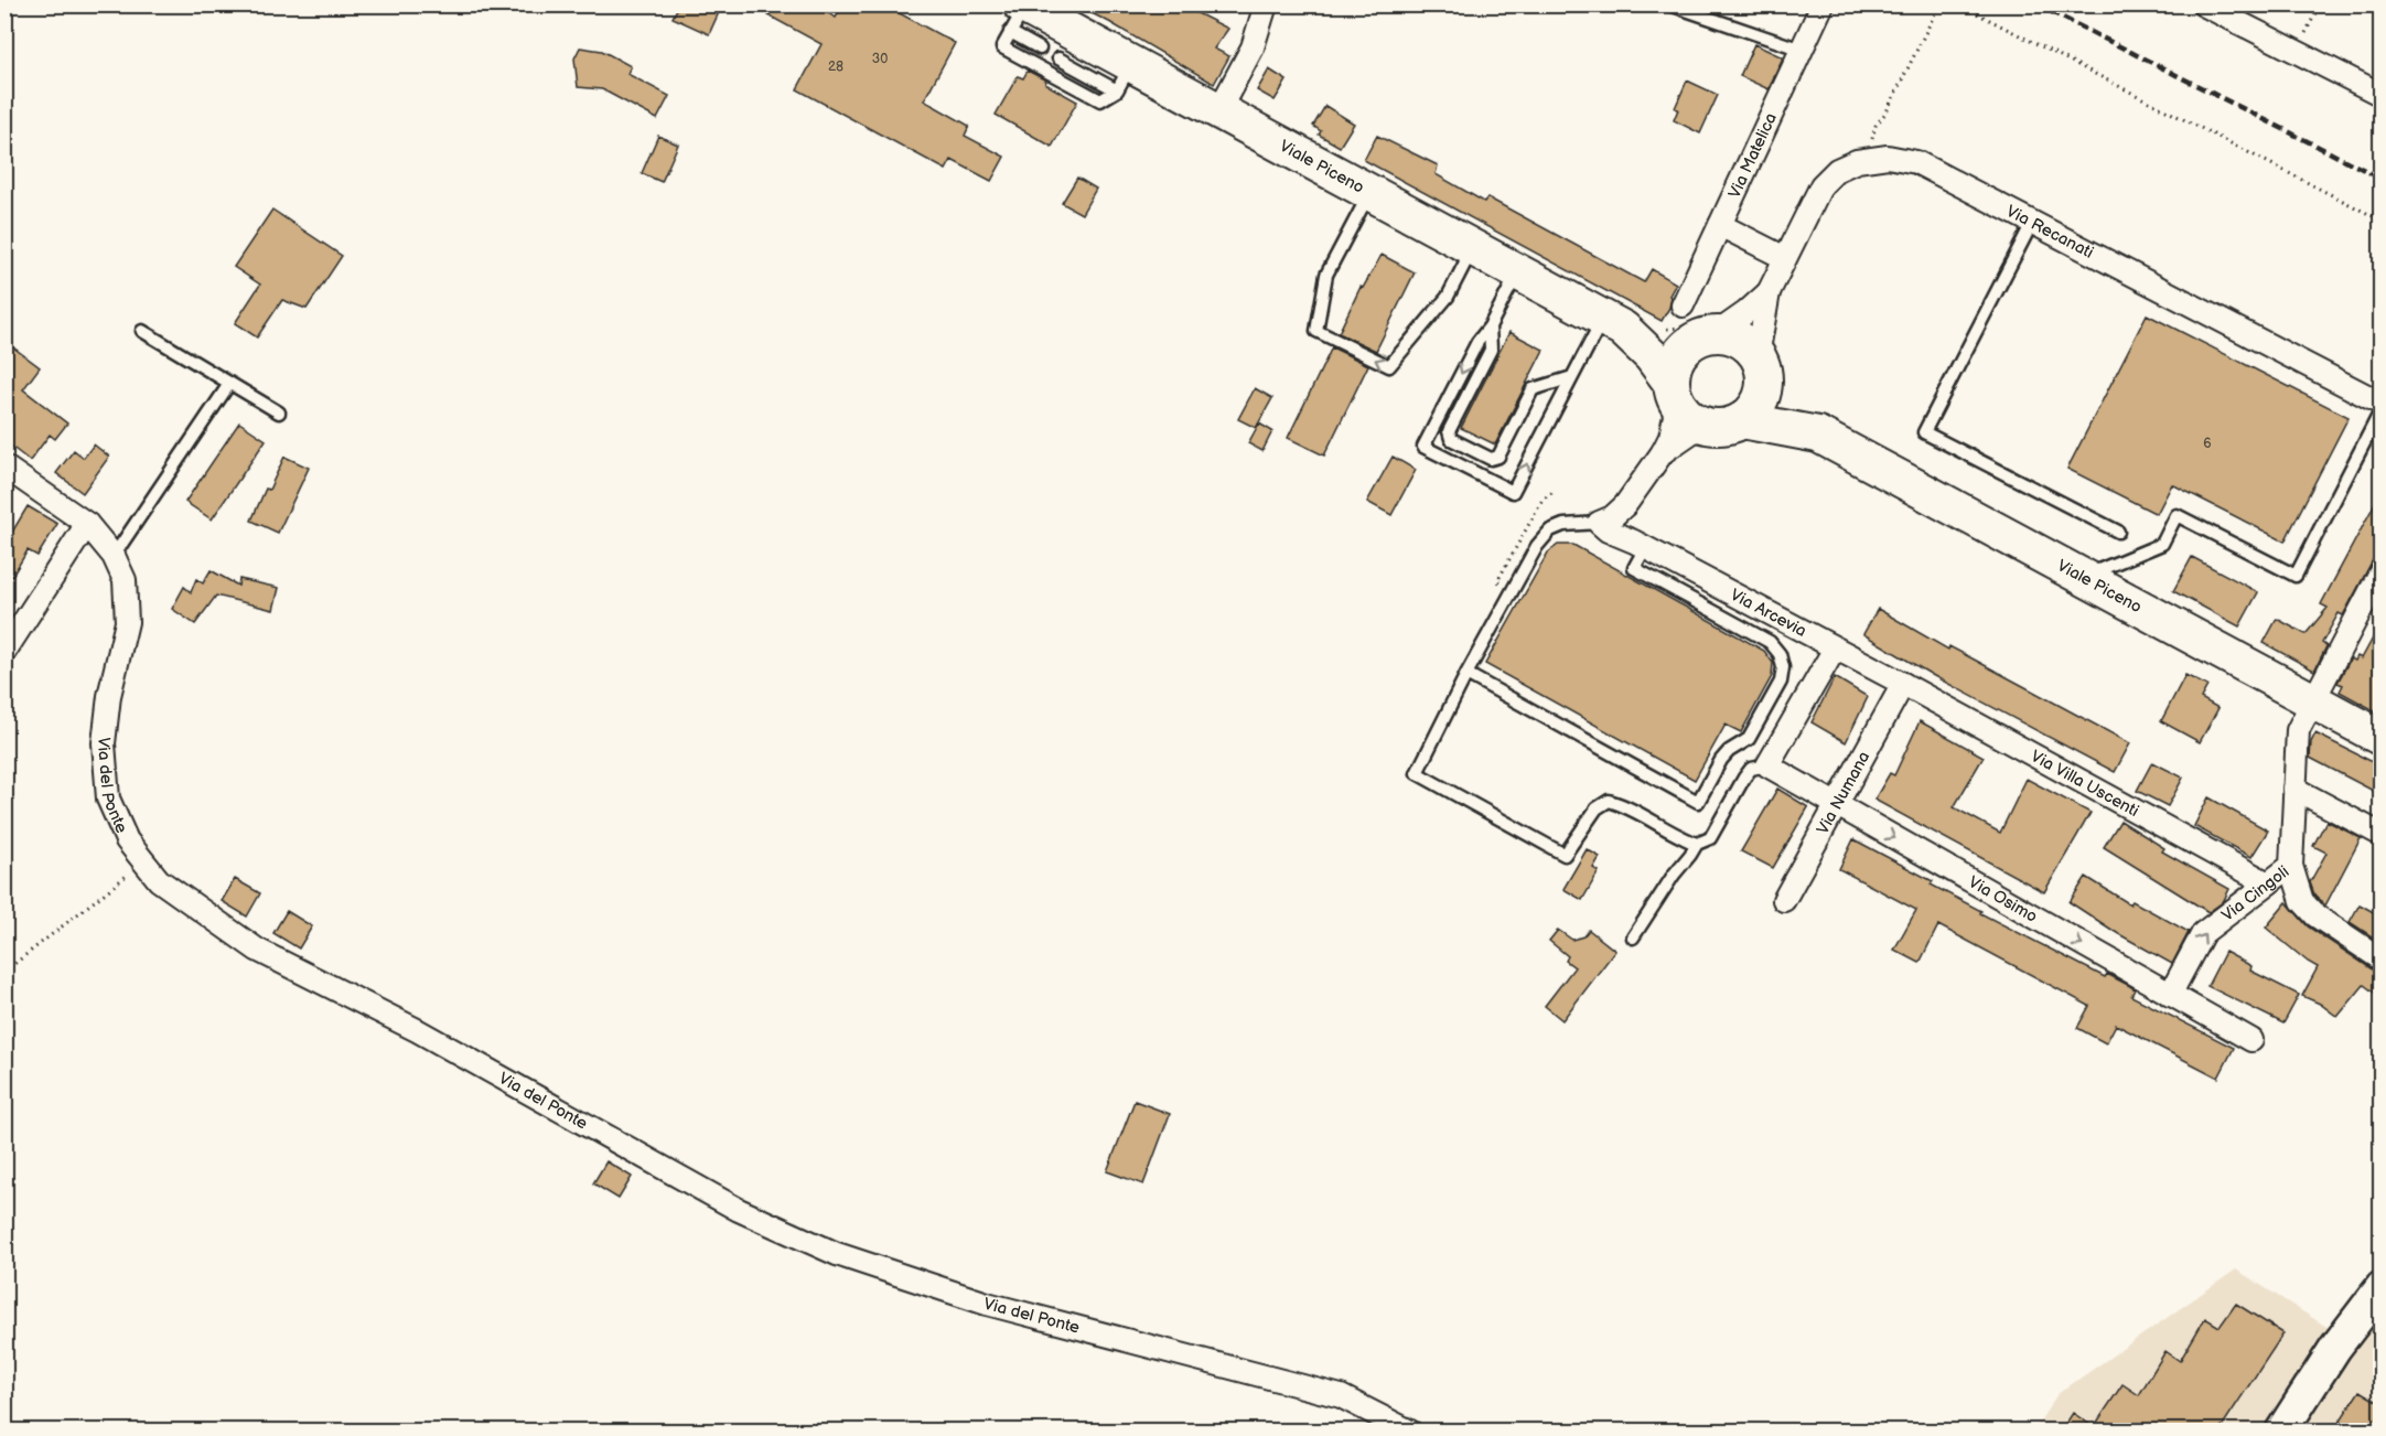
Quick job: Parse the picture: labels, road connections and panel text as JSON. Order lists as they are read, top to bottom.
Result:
{
  "streets": {
    "main road": ["Viale Piceno"],
    "street": [
      "Via Matelica",
      "Via Recanati",
      "Via Arcevia",
      "Via del Ponte",
      "Via Villa Uscenti",
      "Via Numana",
      "Via Cingoli",
      "Via Osimo"
    ]
  },
  "crossings": [
    ["Viale Piceno", "Via Recanati"],
    ["Viale Piceno", "Via Cingoli"],
    ["Via Arcevia", "Via Villa Uscenti"],
    ["Via Arcevia", "Via Numana"],
    ["Via Villa Uscenti", "Via Numana"],
    ["Via Villa Uscenti", "Via Cingoli"],
    ["Via Numana", "Via Osimo"],
    ["Via Cingoli", "Via Osimo"]
  ],
  "one_way": ["Via Osimo"],
  "house_numbers": ["30", "28", "6"]
}
